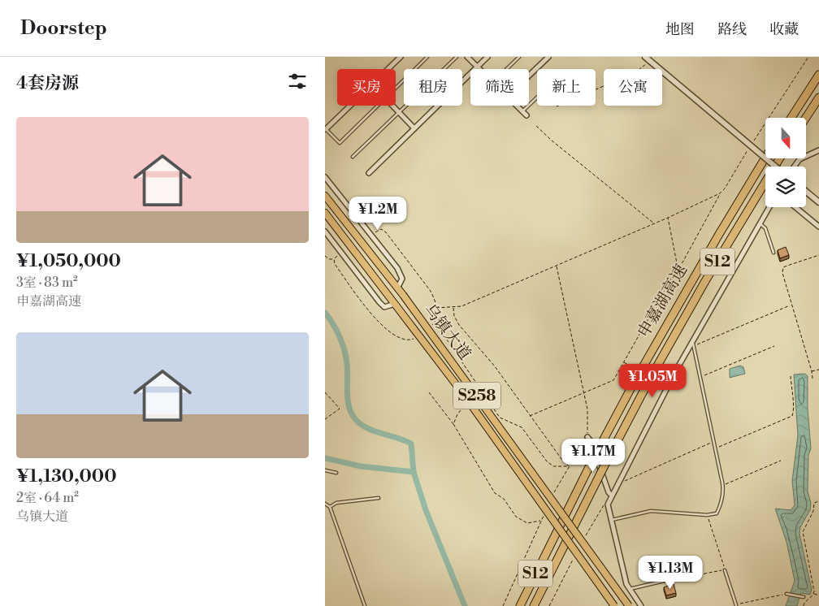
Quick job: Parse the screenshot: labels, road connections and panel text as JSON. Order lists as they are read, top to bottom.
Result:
{
  "streets": {
    "highway": ["S12", "申嘉湖高速"],
    "main road": ["乌镇大道", "S258"]
  },
  "north": "bottom",
  "page": {
    "header": "Doorstep",
    "nav": ["地图", "路线", "收藏"],
    "heading": "4套房源",
    "chip": [
      "买房",
      "租房",
      "筛选",
      "新上",
      "公寓"
    ],
    "list": [
      {
        "name": "¥1,050,000",
        "note": "3室 · 83 m² · 申嘉湖高速"
      },
      {
        "name": "¥1,130,000",
        "note": "2室 · 64 m² · 乌镇大道"
      }
    ],
    "price": [
      "¥1.2M",
      "¥1.05M",
      "¥1.17M",
      "¥1.13M"
    ]
  }
}
